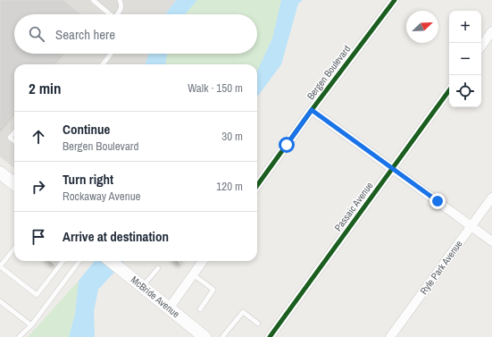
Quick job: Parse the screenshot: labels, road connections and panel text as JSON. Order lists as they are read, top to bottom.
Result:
{
  "streets": {
    "main road": ["McBride Avenue"],
    "street": ["Bergen Boulevard", "Passaic Avenue", "Ryle Park Avenue"]
  },
  "north": "top right",
  "page": {
    "map_buttons": ["+", "−"],
    "search": "Search here",
    "heading": ["2 min", "Walk · 150 m"],
    "list": [
      ["Continue", "Bergen Boulevard", "30 m"],
      ["Turn right", "Rockaway Avenue", "120 m"],
      "Arrive at destination"
    ]
  }
}
